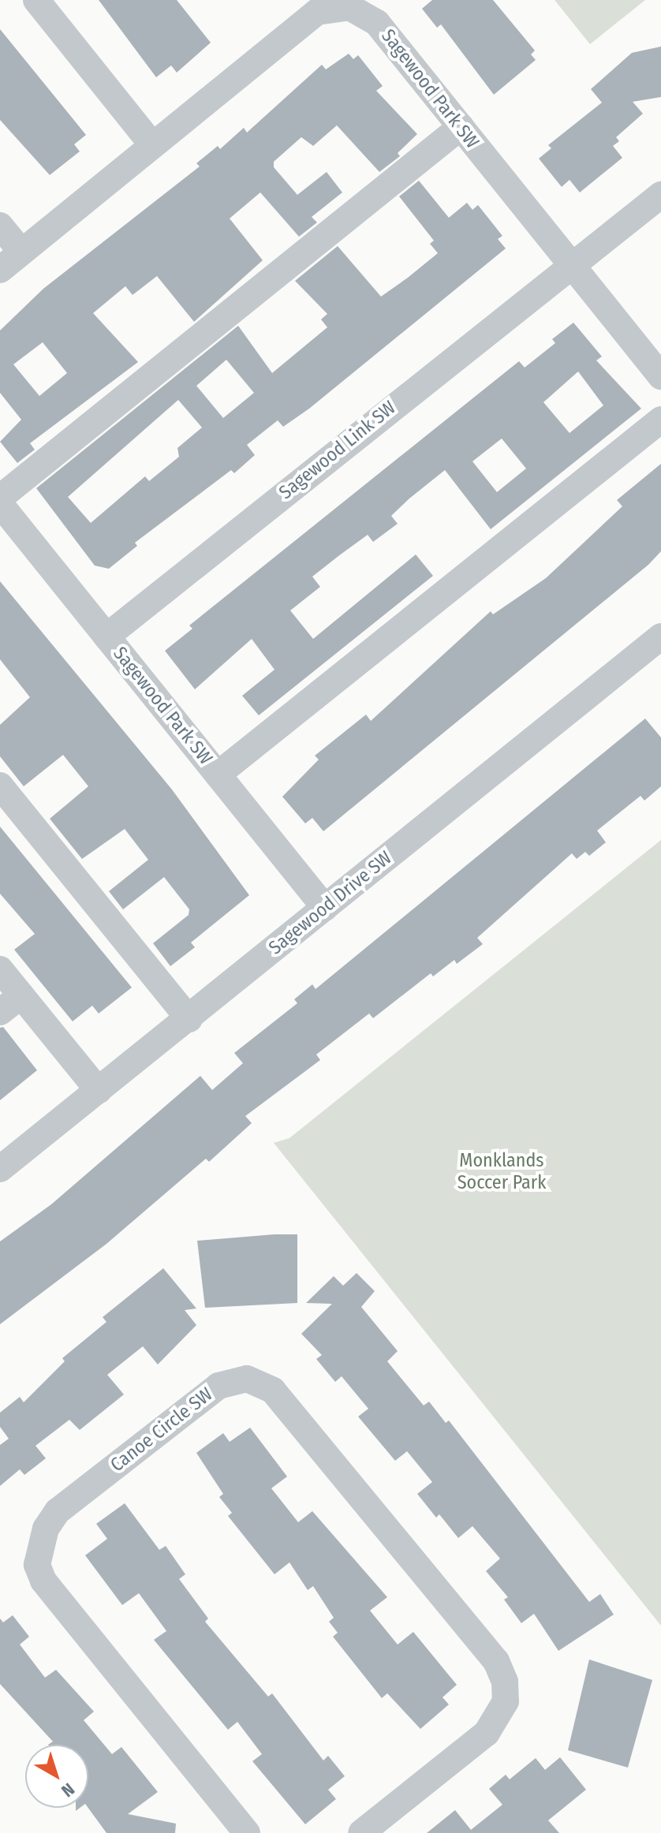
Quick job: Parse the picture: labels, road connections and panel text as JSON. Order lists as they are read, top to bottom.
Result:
{
  "streets": {
    "street": [
      "Sagewood Park SW",
      "Sagewood Link SW",
      "Sagewood Drive SW",
      "Canoe Circle SW"
    ]
  },
  "crossings": [
    ["Sagewood Park SW", "Sagewood Link SW"],
    ["Sagewood Park SW", "Sagewood Drive SW"]
  ],
  "parks": ["Monklands Soccer Park"],
  "north": "bottom right"
}
